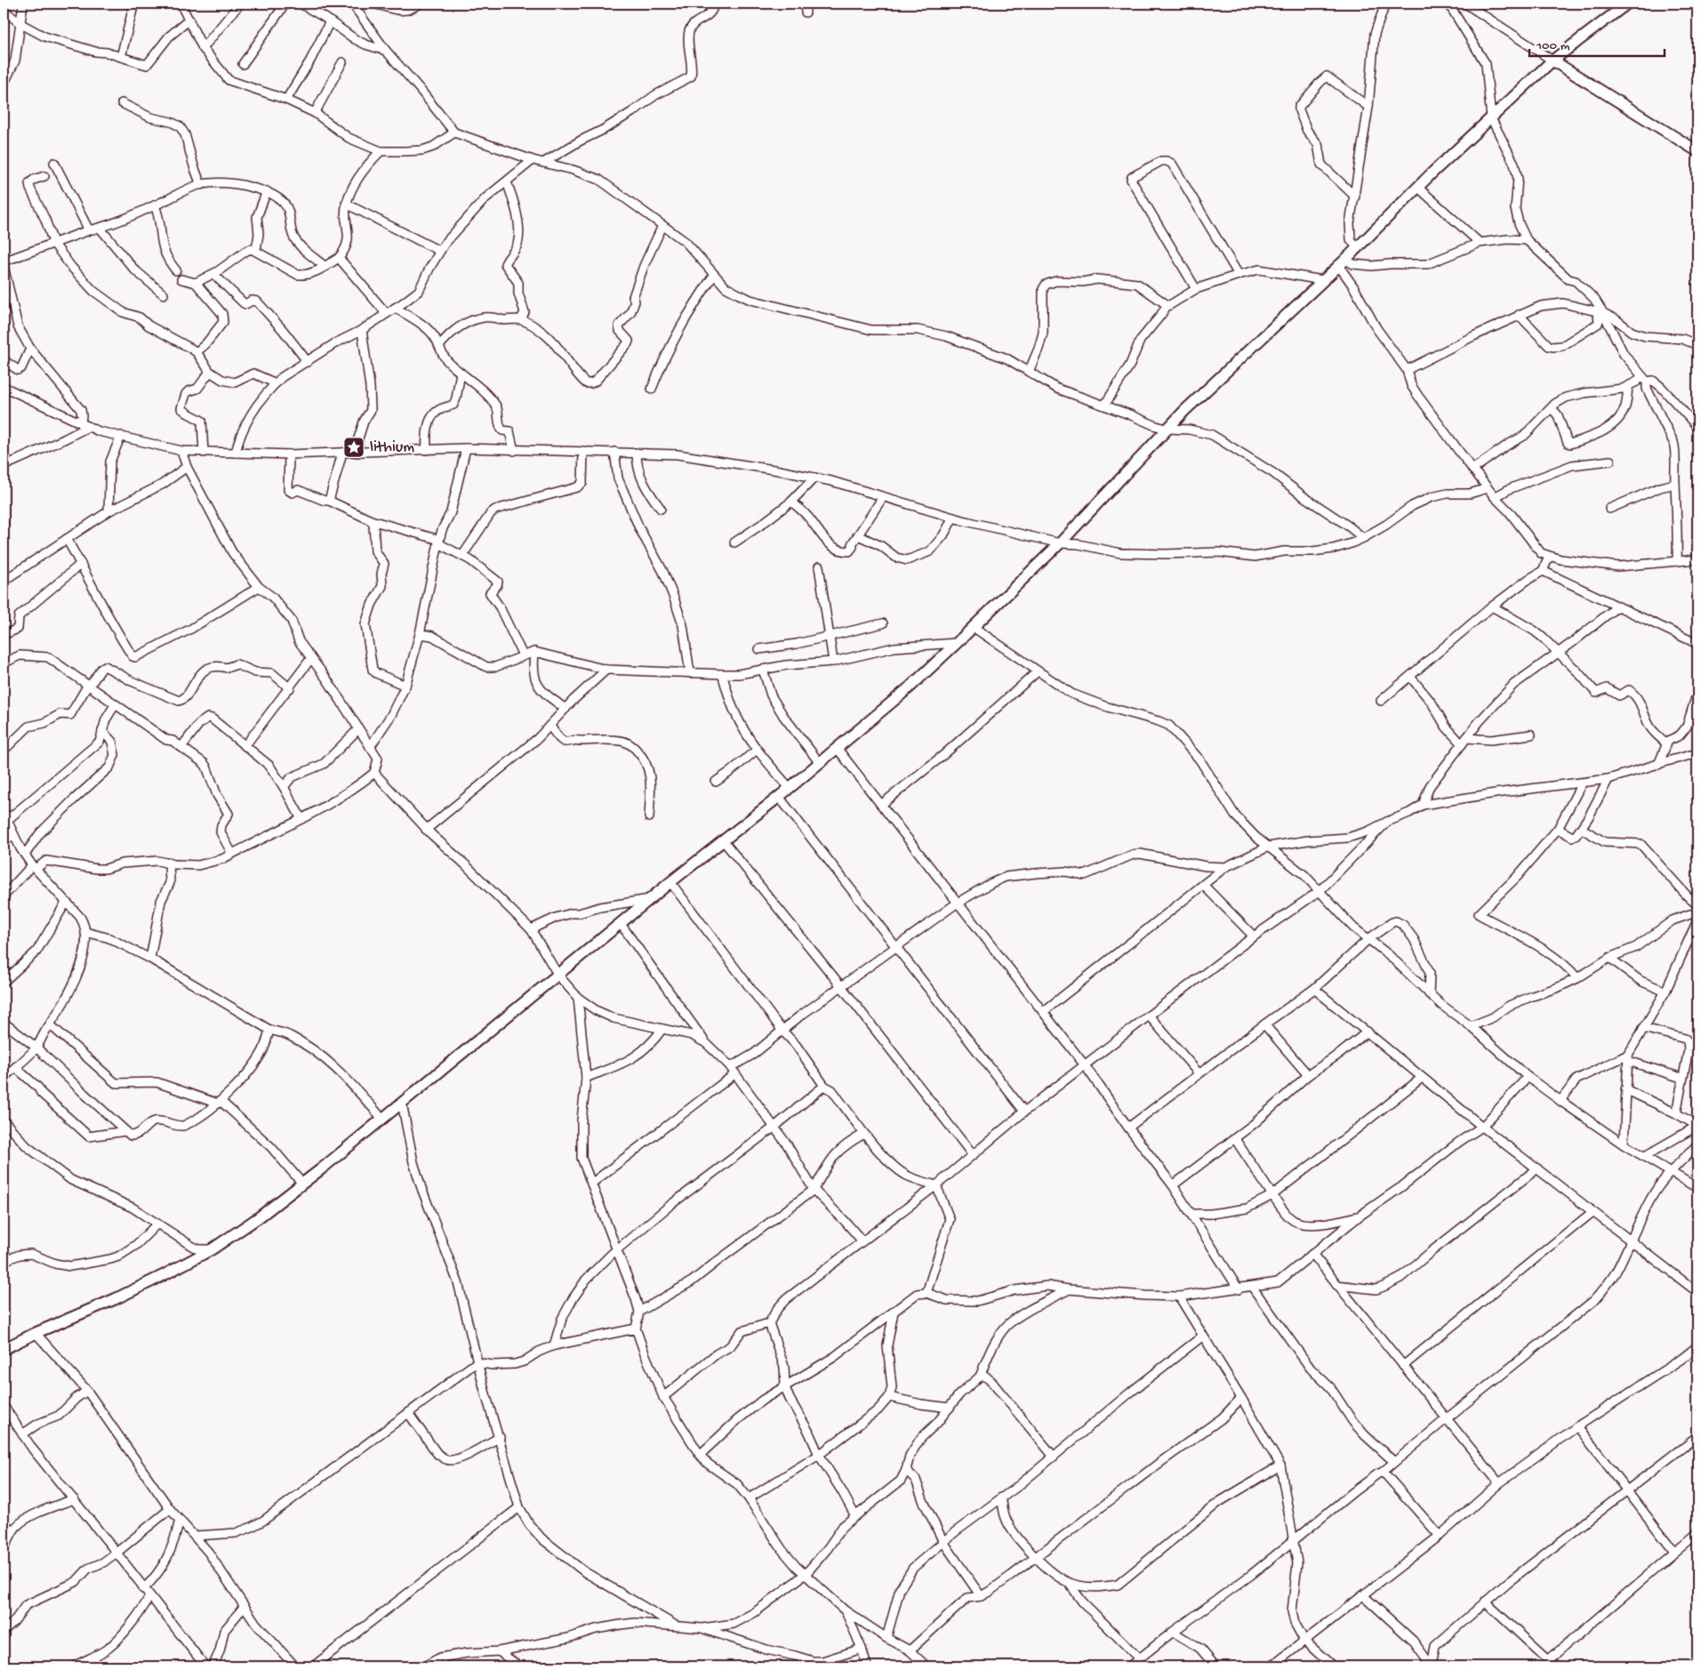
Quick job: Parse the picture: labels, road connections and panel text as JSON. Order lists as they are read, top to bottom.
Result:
{
  "places": {
    "place": ["lithium"]
  },
  "scale_bar": "100 m"
}
